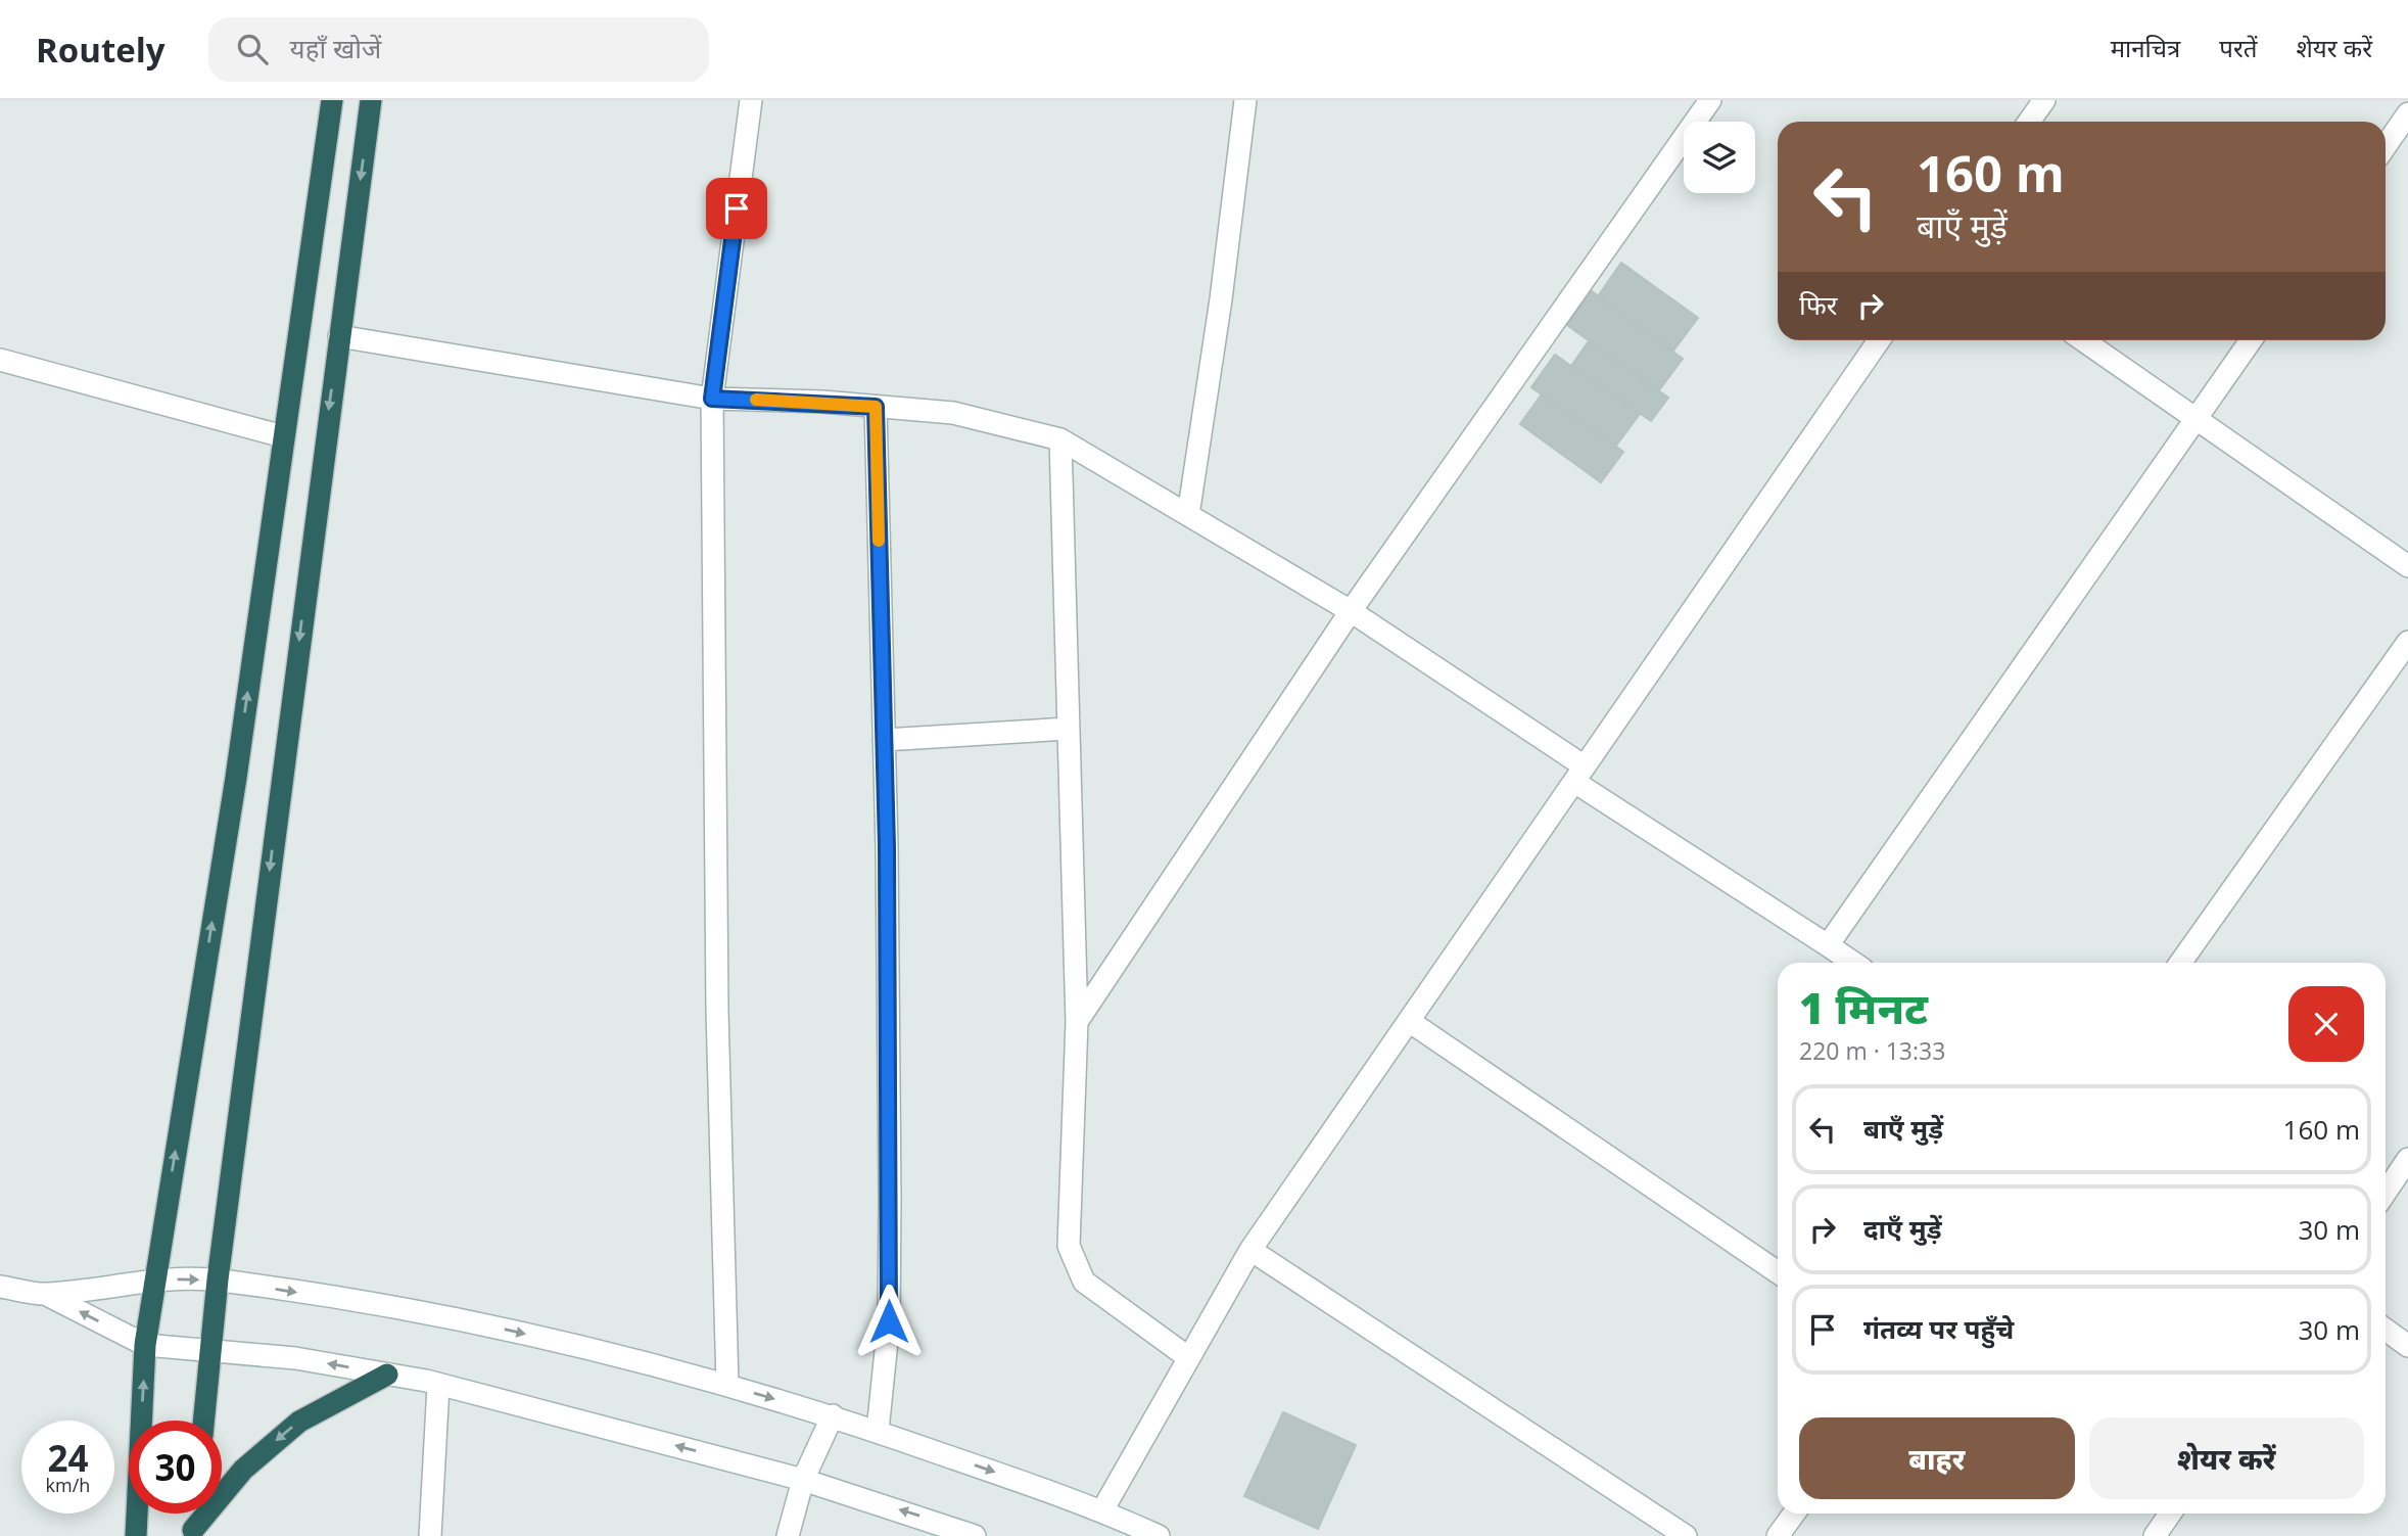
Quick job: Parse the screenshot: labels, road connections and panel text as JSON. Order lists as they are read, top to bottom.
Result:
{
  "page": {
    "header": "Routely",
    "search": "यहाँ खोजें",
    "nav": ["मानचित्र", "परतें", "शेयर करें"],
    "turn": ["160 m", "बाएँ मुड़ें"],
    "then": "फिर",
    "heading": ["1 मिनट", "220 m · 13:33"],
    "list": [
      {
        "name": "बाएँ मुड़ें",
        "value": "160 m"
      },
      {
        "name": "दाएँ मुड़ें",
        "value": "30 m"
      },
      {
        "name": "गंतव्य पर पहुँचे",
        "value": "30 m"
      }
    ],
    "buttons": ["बाहर", "शेयर करें"],
    "speed": "24 km/h",
    "limit": "30"
  }
}
